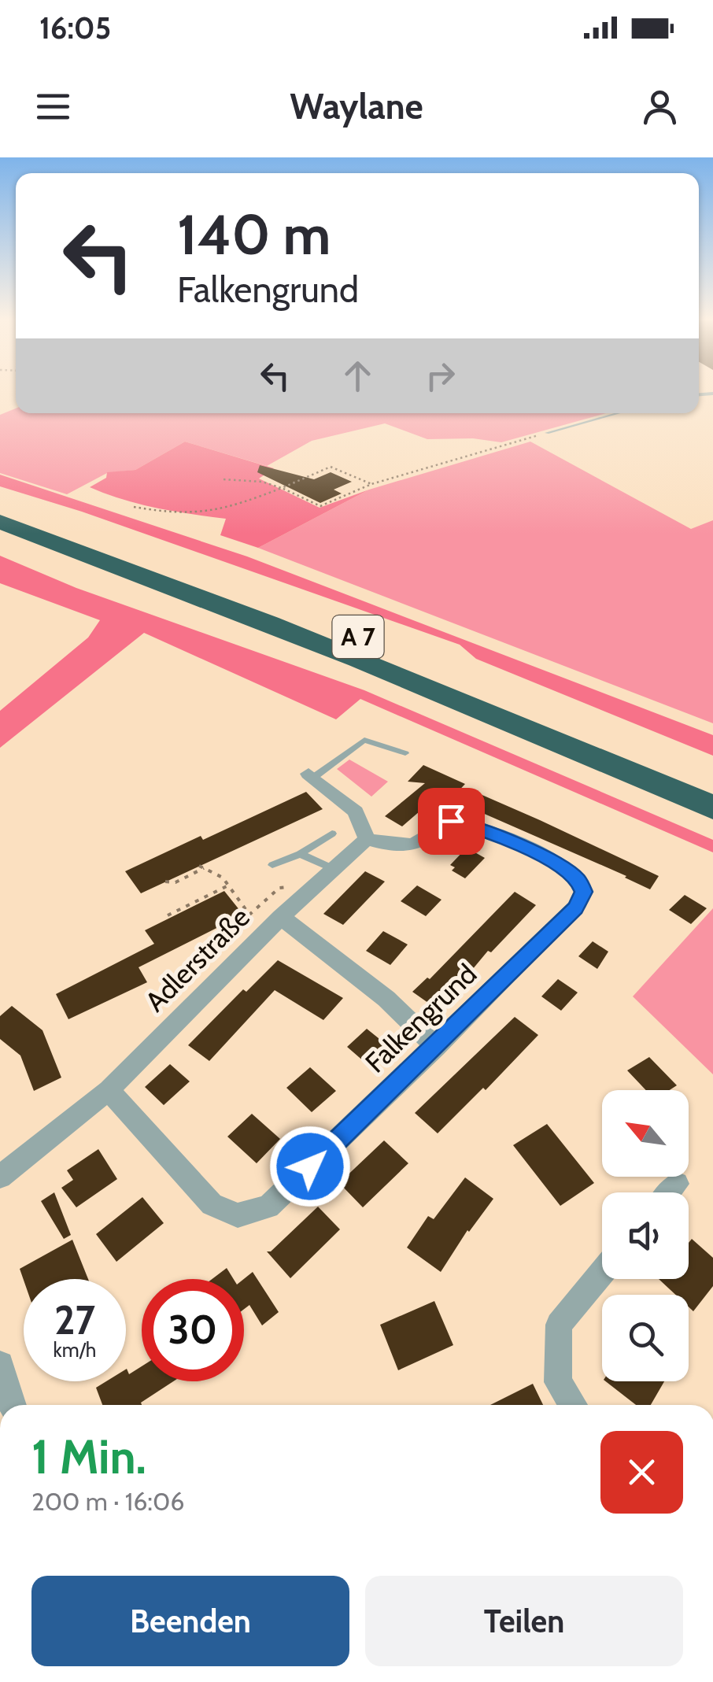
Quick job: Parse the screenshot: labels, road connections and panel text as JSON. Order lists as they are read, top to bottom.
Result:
{
  "streets": {
    "highway": ["A 7"],
    "street": ["Adlerstraße", "Falkengrund"]
  },
  "crossings": [
    ["Adlerstraße", "Falkengrund"]
  ],
  "north": "top left",
  "page": {
    "status": "16:05",
    "header": "Waylane",
    "turn": ["140 m", "Falkengrund"],
    "speed": "27 km/h",
    "limit": "30",
    "heading": ["1 Min.", "200 m · 16:06"],
    "buttons": ["Beenden", "Teilen"]
  }
}
